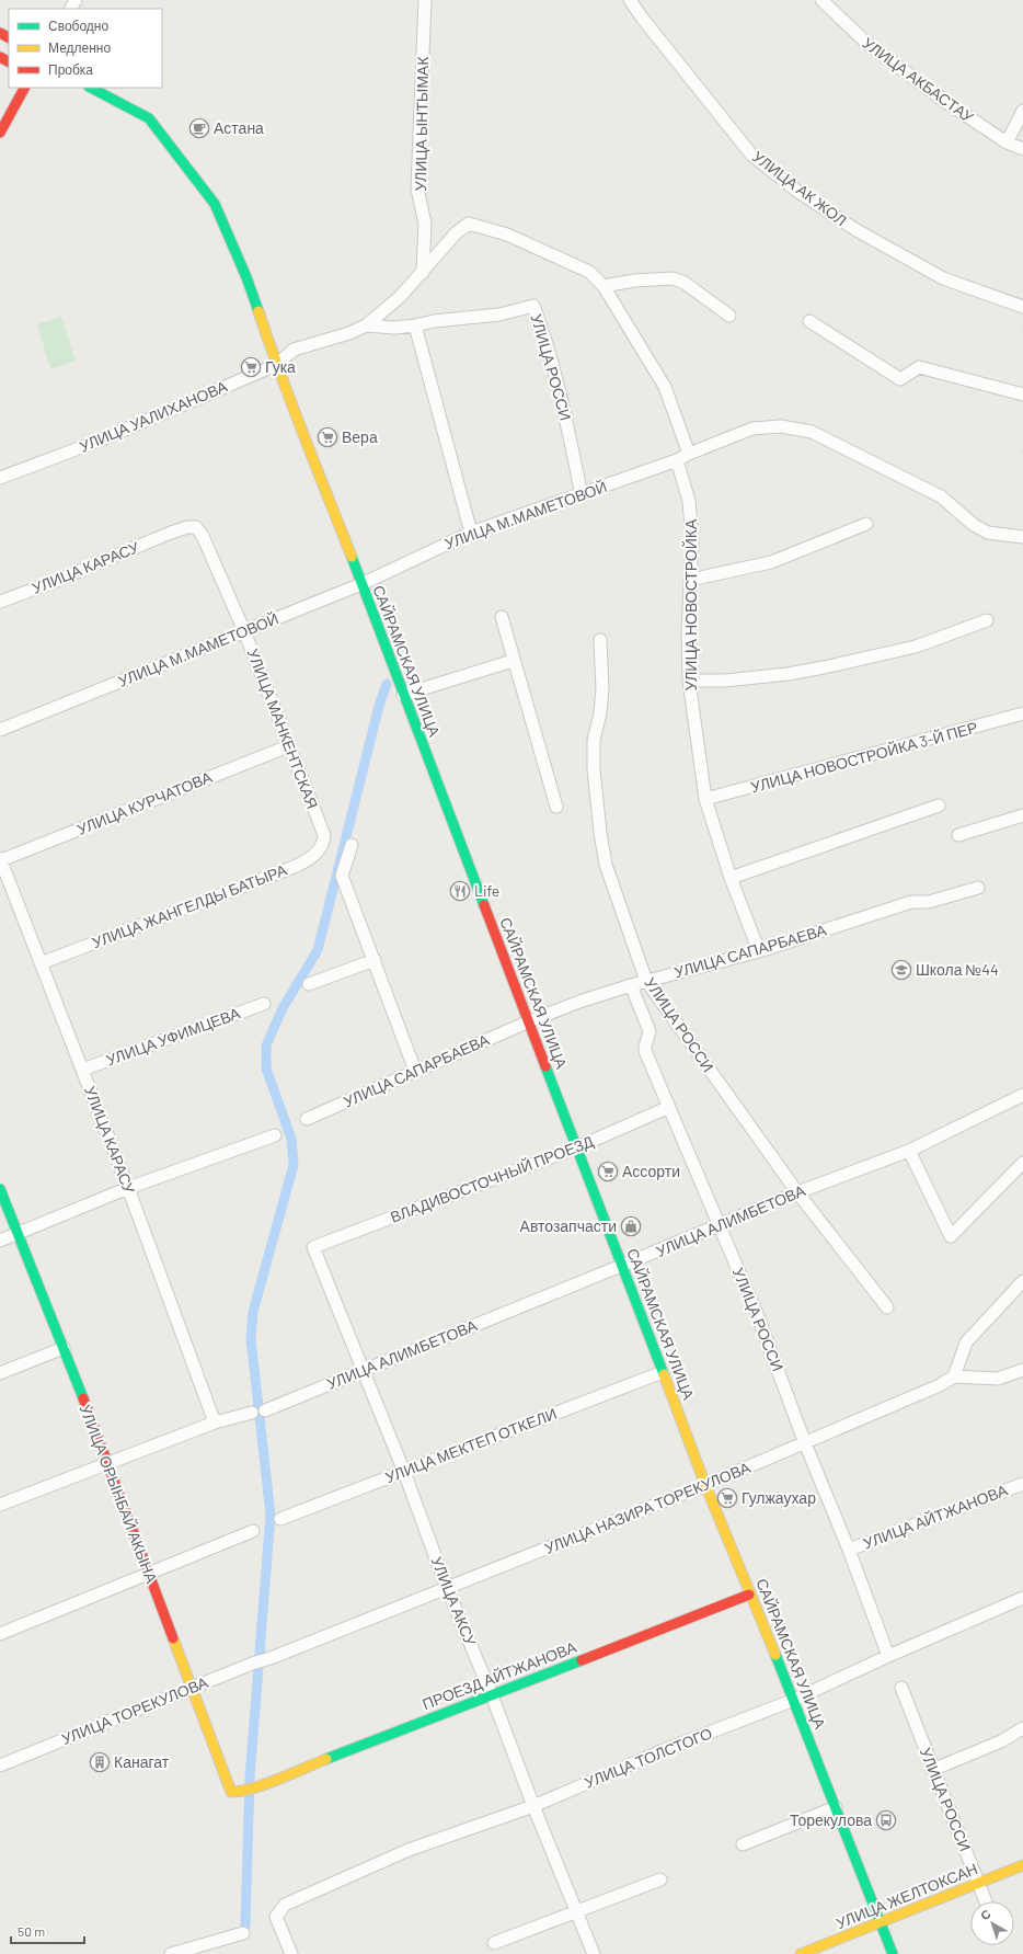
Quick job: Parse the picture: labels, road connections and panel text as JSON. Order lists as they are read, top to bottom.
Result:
{
  "streets": {
    "main road": [
      "САЙРАМСКАЯ УЛИЦА",
      "УЛИЦА ОРЫНБАЙ АКЫНА",
      "ПРОЕЗД АЙТЖАНОВА",
      "УЛИЦА ЖЕЛТОКСАН"
    ],
    "street": [
      "УЛИЦА АКБАСТАУ",
      "УЛИЦА ЫНТЫМАК",
      "УЛИЦА АК ЖОЛ",
      "УЛИЦА РОССИ",
      "УЛИЦА УАЛИХАНОВА",
      "УЛИЦА М.МАМЕТОВОЙ",
      "УЛИЦА КАРАСУ",
      "УЛИЦА НОВОСТРОЙКА",
      "УЛИЦА МАНКЕНТСКАЯ",
      "УЛИЦА НОВОСТРОЙКА 3-Й ПЕР",
      "УЛИЦА КУРЧАТОВА",
      "УЛИЦА ЖАНГЕЛДЫ БАТЫРА",
      "УЛИЦА САПАРБАЕВА",
      "УЛИЦА УФИМЦЕВА",
      "ВЛАДИВОСТОЧНЫЙ ПРОЕЗД",
      "УЛИЦА АЛИМБЕТОВА",
      "УЛИЦА МЕКТЕП ОТКЕЛИ",
      "УЛИЦА НАЗИРА ТОРЕКУЛОВА",
      "УЛИЦА АЙТЖАНОВА",
      "УЛИЦА АКСУ",
      "УЛИЦА ТОРЕКУЛОВА",
      "УЛИЦА ТОЛСТОГО"
    ]
  },
  "crossings": [
    ["УЛИЦА ЫНТЫМАК", "УЛИЦА УАЛИХАНОВА"],
    ["УЛИЦА РОССИ", "УЛИЦА УАЛИХАНОВА"],
    ["УЛИЦА РОССИ", "УЛИЦА М.МАМЕТОВОЙ"],
    ["УЛИЦА РОССИ", "УЛИЦА САПАРБАЕВА"],
    ["УЛИЦА РОССИ", "ВЛАДИВОСТОЧНЫЙ ПРОЕЗД"],
    ["УЛИЦА РОССИ", "УЛИЦА АЛИМБЕТОВА"],
    ["УЛИЦА РОССИ", "УЛИЦА НАЗИРА ТОРЕКУЛОВА"],
    ["УЛИЦА РОССИ", "УЛИЦА АЙТЖАНОВА"],
    ["УЛИЦА РОССИ", "УЛИЦА ТОЛСТОГО"],
    ["УЛИЦА РОССИ", "УЛИЦА ЖЕЛТОКСАН"],
    ["УЛИЦА УАЛИХАНОВА", "УЛИЦА М.МАМЕТОВОЙ"],
    ["УЛИЦА УАЛИХАНОВА", "САЙРАМСКАЯ УЛИЦА"],
    ["УЛИЦА М.МАМЕТОВОЙ", "УЛИЦА НОВОСТРОЙКА"],
    ["УЛИЦА М.МАМЕТОВОЙ", "САЙРАМСКАЯ УЛИЦА"],
    ["УЛИЦА М.МАМЕТОВОЙ", "УЛИЦА МАНКЕНТСКАЯ"],
    ["УЛИЦА КАРАСУ", "УЛИЦА МАНКЕНТСКАЯ"],
    ["УЛИЦА КАРАСУ", "УЛИЦА КУРЧАТОВА"],
    ["УЛИЦА КАРАСУ", "УЛИЦА ЖАНГЕЛДЫ БАТЫРА"],
    ["УЛИЦА КАРАСУ", "УЛИЦА УФИМЦЕВА"],
    ["УЛИЦА НОВОСТРОЙКА", "УЛИЦА НОВОСТРОЙКА 3-Й ПЕР"],
    ["УЛИЦА НОВОСТРОЙКА", "УЛИЦА САПАРБАЕВА"],
    ["САЙРАМСКАЯ УЛИЦА", "УЛИЦА САПАРБАЕВА"],
    ["САЙРАМСКАЯ УЛИЦА", "ВЛАДИВОСТОЧНЫЙ ПРОЕЗД"],
    ["САЙРАМСКАЯ УЛИЦА", "УЛИЦА АЛИМБЕТОВА"],
    ["САЙРАМСКАЯ УЛИЦА", "УЛИЦА МЕКТЕП ОТКЕЛИ"],
    ["САЙРАМСКАЯ УЛИЦА", "УЛИЦА НАЗИРА ТОРЕКУЛОВА"],
    ["САЙРАМСКАЯ УЛИЦА", "ПРОЕЗД АЙТЖАНОВА"],
    ["САЙРАМСКАЯ УЛИЦА", "УЛИЦА ТОЛСТОГО"],
    ["САЙРАМСКАЯ УЛИЦА", "УЛИЦА ЖЕЛТОКСАН"],
    ["УЛИЦА МАНКЕНТСКАЯ", "УЛИЦА КУРЧАТОВА"],
    ["УЛИЦА МАНКЕНТСКАЯ", "УЛИЦА ЖАНГЕЛДЫ БАТЫРА"],
    ["ВЛАДИВОСТОЧНЫЙ ПРОЕЗД", "УЛИЦА АКСУ"],
    ["УЛИЦА АЛИМБЕТОВА", "УЛИЦА АКСУ"],
    ["УЛИЦА МЕКТЕП ОТКЕЛИ", "УЛИЦА АКСУ"],
    ["УЛИЦА ОРЫНБАЙ АКЫНА", "ПРОЕЗД АЙТЖАНОВА"],
    ["УЛИЦА ОРЫНБАЙ АКЫНА", "УЛИЦА ТОРЕКУЛОВА"],
    ["УЛИЦА НАЗИРА ТОРЕКУЛОВА", "УЛИЦА АКСУ"],
    ["УЛИЦА НАЗИРА ТОРЕКУЛОВА", "УЛИЦА ТОРЕКУЛОВА"],
    ["УЛИЦА АКСУ", "ПРОЕЗД АЙТЖАНОВА"],
    ["УЛИЦА АКСУ", "УЛИЦА ТОЛСТОГО"]
  ],
  "places": {
    "cafe": ["Астана"],
    "supermarket": [
      "Гука",
      "Вера",
      "Ассорти",
      "Гулжаухар"
    ],
    "restaurant": ["Life"],
    "school or university": ["Школа №44"],
    "shop": ["Автозапчасти"],
    "building": ["Канагат"],
    "bus stop": ["Торекулова"]
  },
  "legend": ["Свободно", "Медленно", "Пробка"],
  "scale_bar": "50 m",
  "north": "top left"
}
